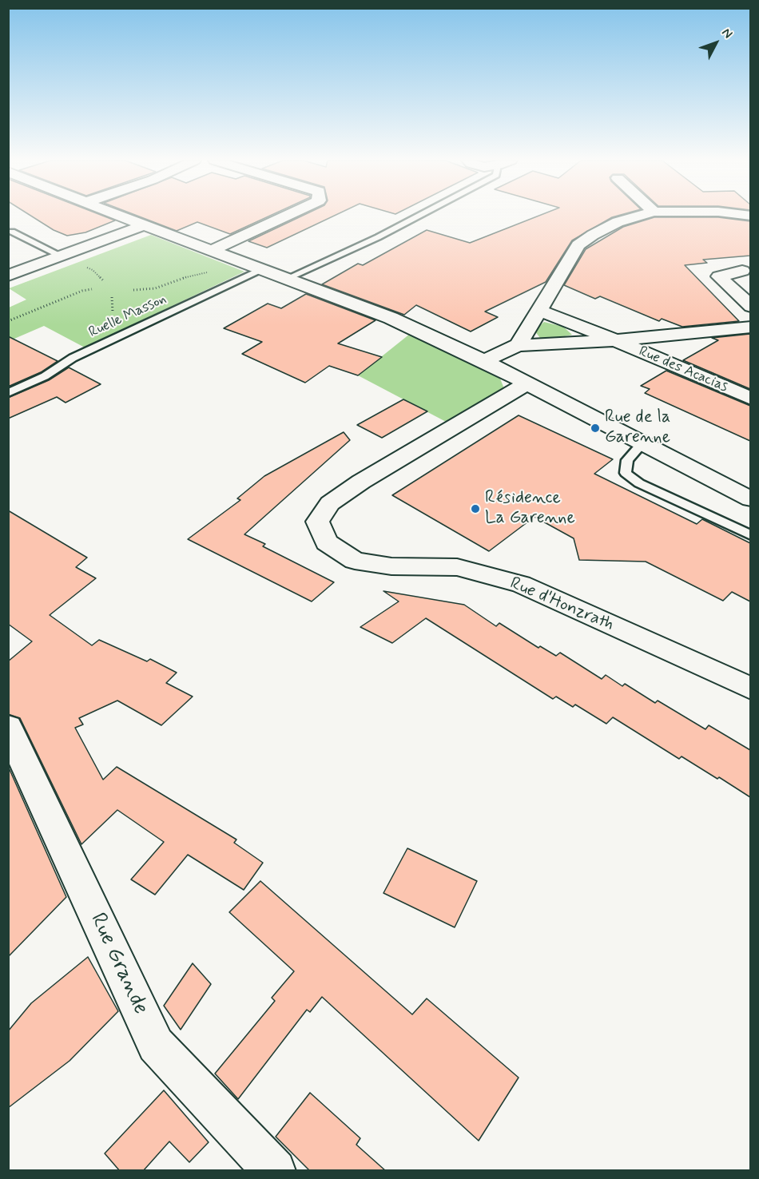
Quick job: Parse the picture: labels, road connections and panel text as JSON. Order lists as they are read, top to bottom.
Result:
{
  "streets": {
    "street": ["Rue des Acacias", "Rue d'Honzrath", "Rue Grande"],
    "lane": ["Ruelle Masson"]
  },
  "places": ["Rue de la Garenne", "Résidence La Garenne"],
  "north": "top right"
}
